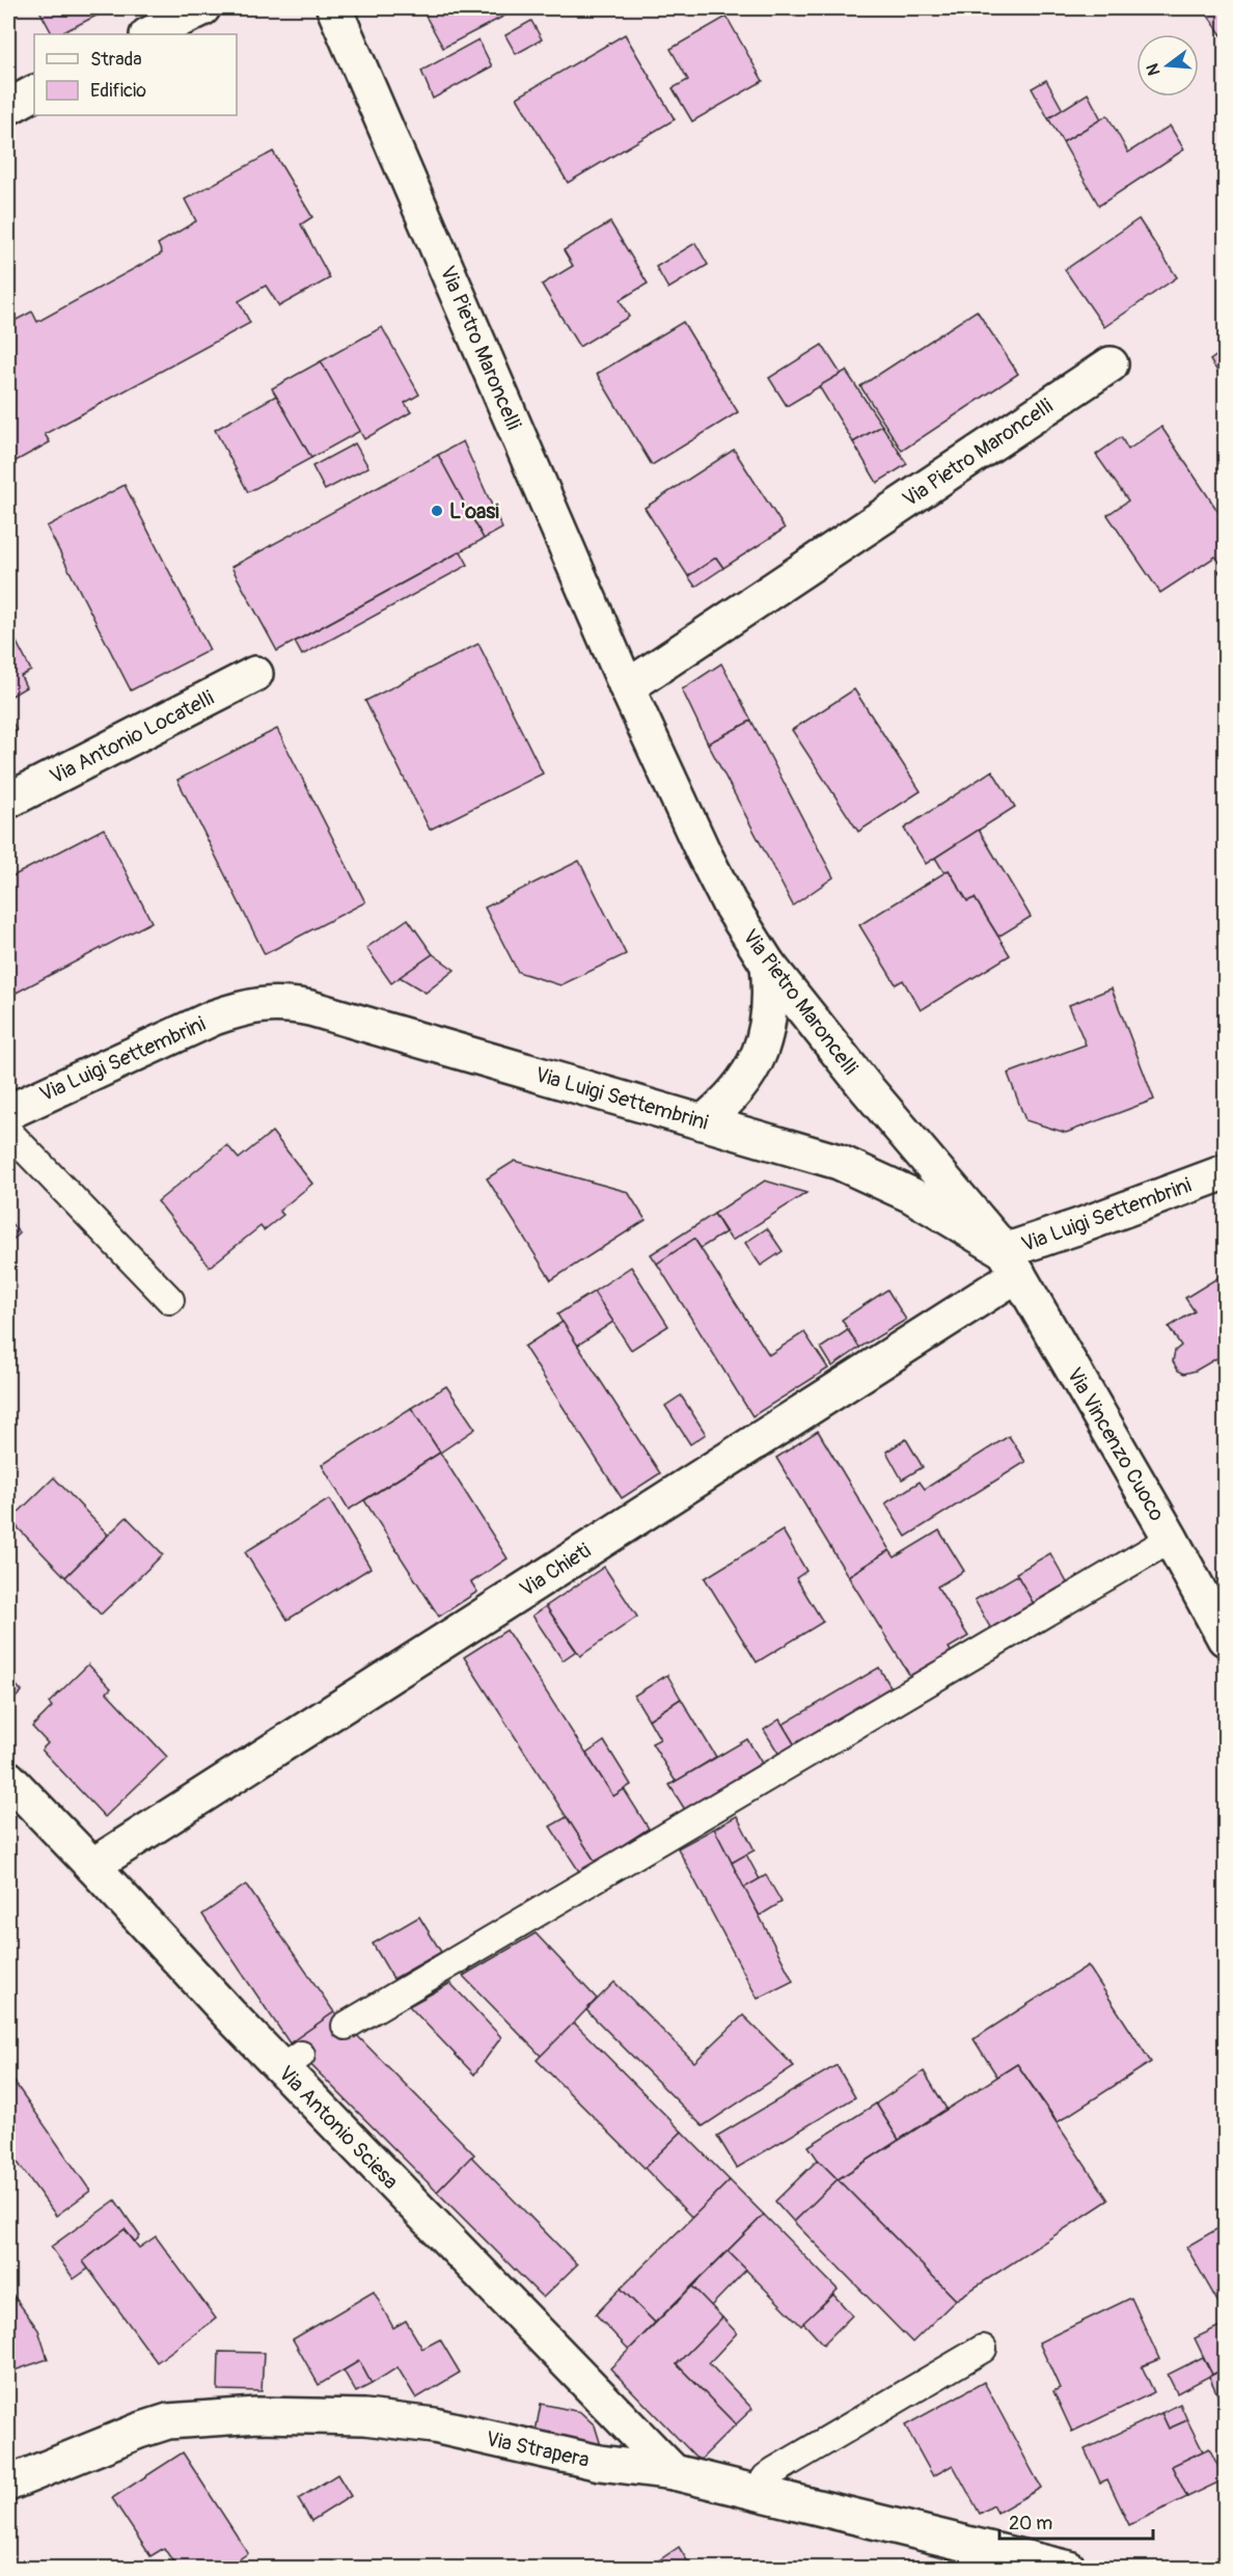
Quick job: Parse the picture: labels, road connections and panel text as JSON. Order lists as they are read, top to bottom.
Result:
{
  "streets": {
    "street": [
      "Via Pietro Maroncelli",
      "Via Antonio Locatelli",
      "Via Luigi Settembrini",
      "Via Vincenzo Cuoco",
      "Via Chieti",
      "Via Antonio Sciesa",
      "Via Strapera"
    ]
  },
  "crossings": [
    ["Via Pietro Maroncelli", "Via Luigi Settembrini"],
    ["Via Pietro Maroncelli", "Via Vincenzo Cuoco"],
    ["Via Pietro Maroncelli", "Via Chieti"],
    ["Via Luigi Settembrini", "Via Vincenzo Cuoco"],
    ["Via Luigi Settembrini", "Via Chieti"],
    ["Via Vincenzo Cuoco", "Via Chieti"],
    ["Via Chieti", "Via Antonio Sciesa"],
    ["Via Antonio Sciesa", "Via Strapera"]
  ],
  "places": ["L'oasi"],
  "legend": ["Strada", "Edificio"],
  "scale_bar": "20 m",
  "north": "left"
}
